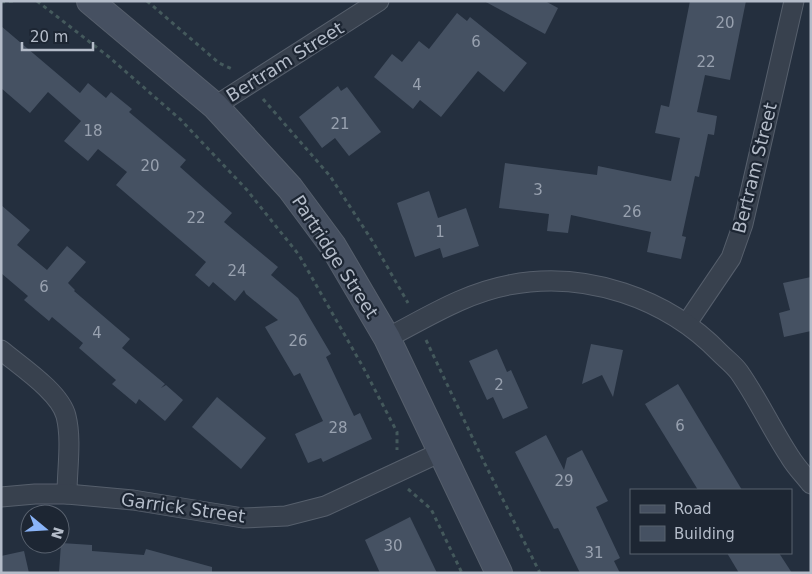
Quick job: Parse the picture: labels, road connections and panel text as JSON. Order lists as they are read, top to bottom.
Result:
{
  "streets": {
    "street": ["Bertram Street", "Partridge Street", "Garrick Street"]
  },
  "crossings": [
    ["Bertram Street", "Partridge Street"],
    ["Partridge Street", "Garrick Street"]
  ],
  "house_numbers": [
    "20",
    "6",
    "22",
    "4",
    "21",
    "18",
    "20",
    "3",
    "26",
    "22",
    "1",
    "24",
    "6",
    "4",
    "26",
    "2",
    "6",
    "28",
    "29",
    "30",
    "31"
  ],
  "legend": ["Road", "Building"],
  "scale_bar": "20 m",
  "north": "right"
}
